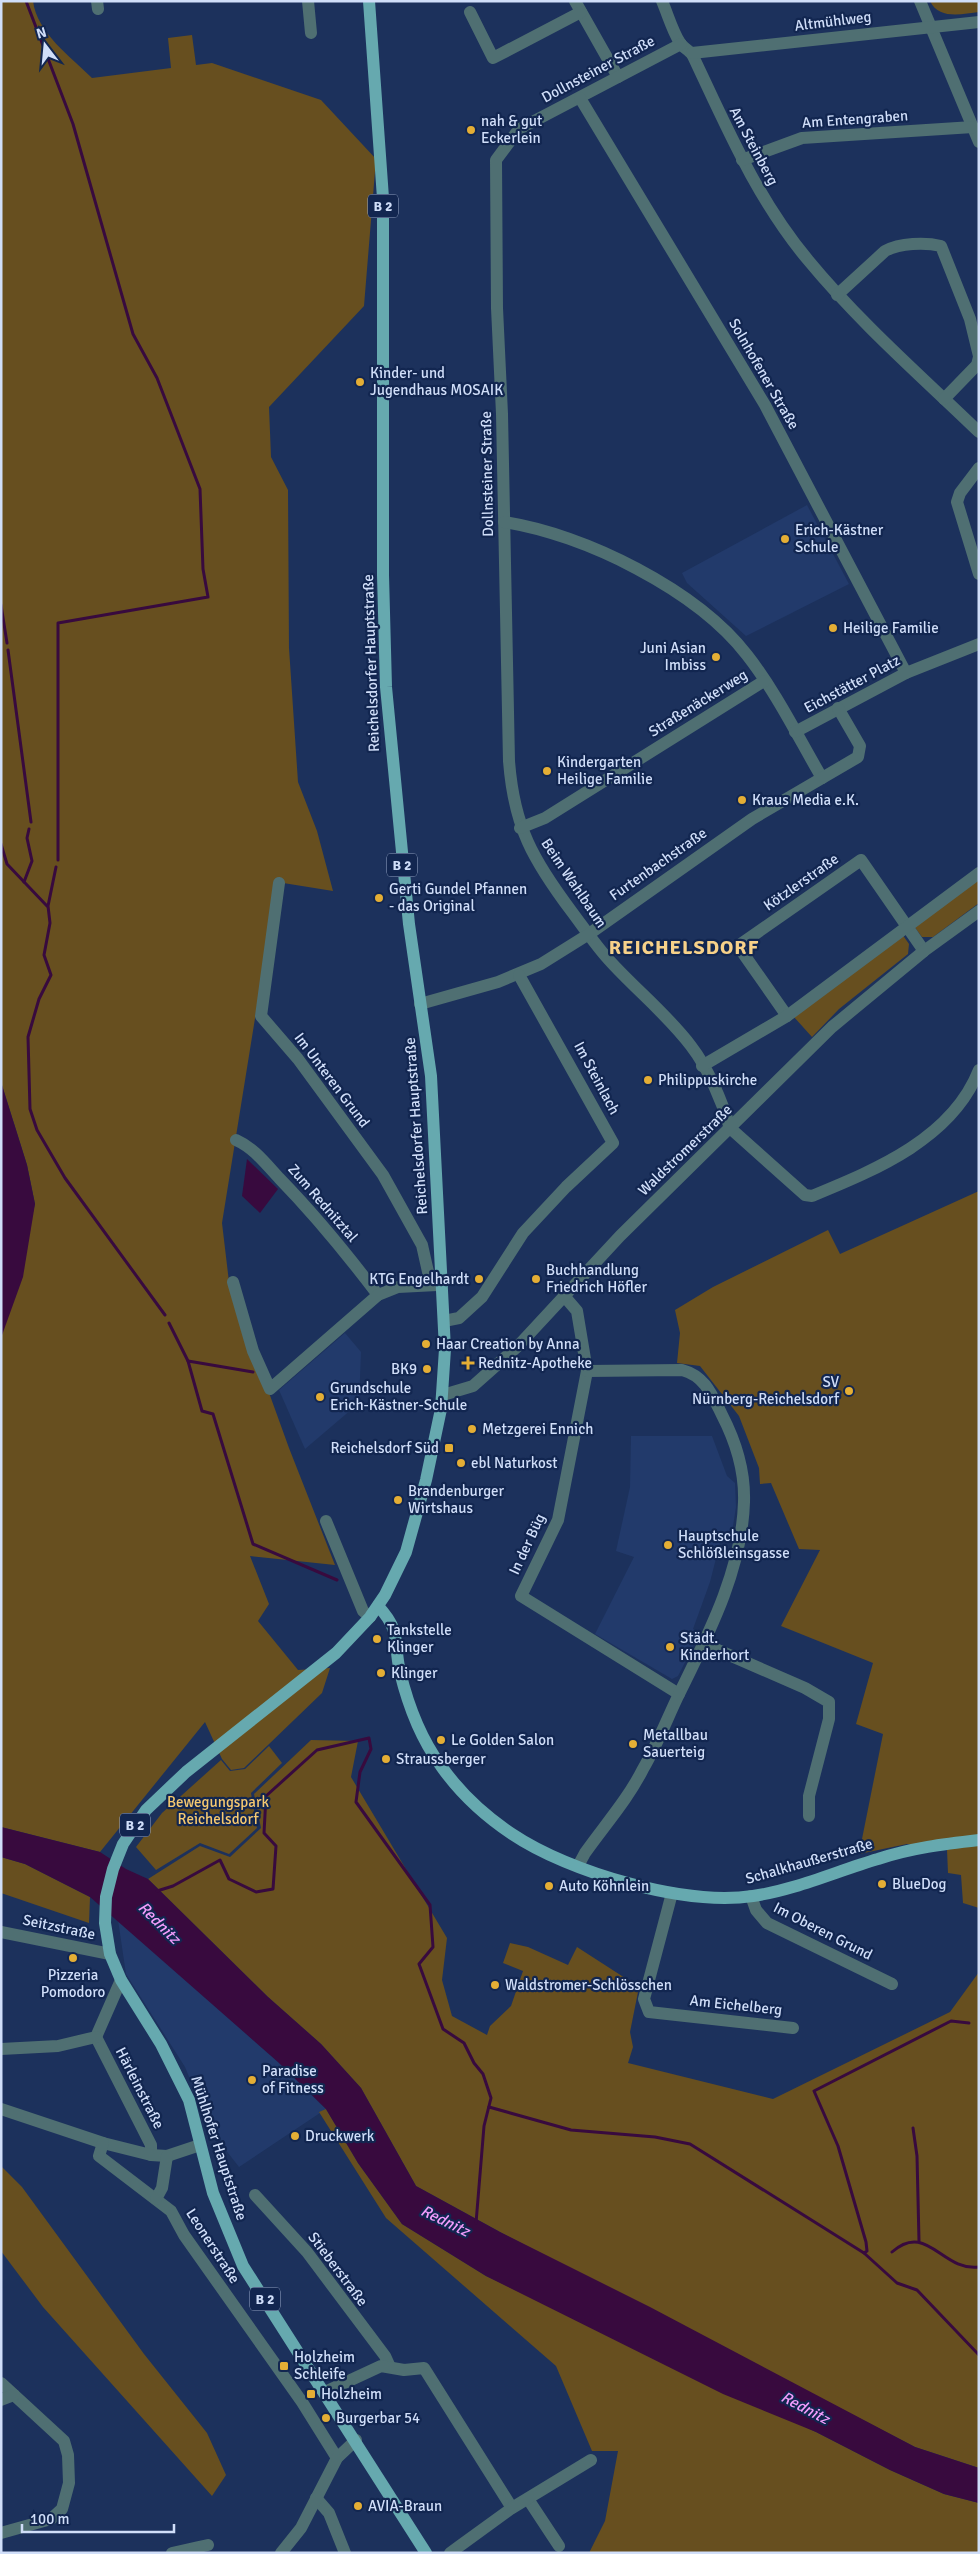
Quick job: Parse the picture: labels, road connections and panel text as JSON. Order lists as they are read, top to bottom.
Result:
{
  "streets": {
    "main road": [
      "B 2",
      "Reichelsdorfer Hauptstraße",
      "Schalkhaußerstraße",
      "Mühlhofer Hauptstraße"
    ],
    "street": [
      "Altmühlweg",
      "Dollnsteiner Straße",
      "Am Entengraben",
      "Am Steinberg",
      "Solnhofener Straße",
      "Eichstätter Platz",
      "Straßenäckerweg",
      "Furtenbachstraße",
      "Kötzlerstraße",
      "Beim Wahlbaum",
      "Im Steinlach",
      "Im Unteren Grund",
      "Waldstromerstraße",
      "Zum Rednitztal",
      "In der Büg",
      "Seitzstraße",
      "Im Oberen Grund",
      "Am Eichelberg",
      "Härleinstraße",
      "Leonerstraße",
      "Stieberstraße"
    ]
  },
  "crossings": [
    ["Altmühlweg", "Am Steinberg"],
    ["Dollnsteiner Straße", "Am Steinberg"],
    ["Dollnsteiner Straße", "Solnhofener Straße"],
    ["Dollnsteiner Straße", "Eichstätter Platz"],
    ["Dollnsteiner Straße", "Straßenäckerweg"],
    ["Dollnsteiner Straße", "Beim Wahlbaum"],
    ["Am Entengraben", "Am Steinberg"],
    ["Solnhofener Straße", "Eichstätter Platz"],
    ["Reichelsdorfer Hauptstraße", "Furtenbachstraße"],
    ["Reichelsdorfer Hauptstraße", "Im Steinlach"],
    ["Reichelsdorfer Hauptstraße", "Im Unteren Grund"],
    ["Reichelsdorfer Hauptstraße", "Waldstromerstraße"],
    ["Reichelsdorfer Hauptstraße", "Schalkhaußerstraße"],
    ["Reichelsdorfer Hauptstraße", "Seitzstraße"],
    ["Reichelsdorfer Hauptstraße", "Mühlhofer Hauptstraße"],
    ["Eichstätter Platz", "Straßenäckerweg"],
    ["Eichstätter Platz", "Furtenbachstraße"],
    ["Straßenäckerweg", "Beim Wahlbaum"],
    ["Furtenbachstraße", "Beim Wahlbaum"],
    ["Furtenbachstraße", "Im Steinlach"],
    ["Kötzlerstraße", "Waldstromerstraße"],
    ["Beim Wahlbaum", "Waldstromerstraße"],
    ["Waldstromerstraße", "In der Büg"],
    ["Schalkhaußerstraße", "Im Oberen Grund"],
    ["Schalkhaußerstraße", "Am Eichelberg"],
    ["Seitzstraße", "Mühlhofer Hauptstraße"]
  ],
  "districts": ["REICHELSDORF"],
  "water": ["Rednitz"],
  "parks": ["Bewegungspark Reichelsdorf"],
  "places": {
    "other": [
      "nah & gut Eckerlein",
      "Kinder- und Jugendhaus MOSAIK",
      "Erich-Kästner Schule",
      "Heilige Familie",
      "Juni Asian Imbiss",
      "Kindergarten Heilige Familie",
      "Kraus Media e.K.",
      "Gerti Gundel Pfannen - das Original",
      "Philippuskirche",
      "KTG Engelhardt",
      "Buchhandlung Friedrich Höfler",
      "Haar Creation by Anna",
      "BK9",
      "SV Nürnberg-Reichelsdorf",
      "Grundschule Erich-Kästner-Schule",
      "Metzgerei Ennich",
      "ebl Naturkost",
      "Brandenburger Wirtshaus",
      "Hauptschule Schlößleinsgasse",
      "Tankstelle Klinger",
      "Städt. Kinderhort",
      "Klinger",
      "Le Golden Salon",
      "Metallbau Sauerteig",
      "Straussberger",
      "BlueDog",
      "Auto Köhnlein",
      "Pizzeria Pomodoro",
      "Waldstromer-Schlösschen",
      "Paradise of Fitness",
      "Druckwerk",
      "Burgerbar 54",
      "AVIA-Braun"
    ],
    "health": ["Rednitz-Apotheke"],
    "transit": ["Reichelsdorf Süd", "Holzheim Schleife", "Holzheim"]
  },
  "scale_bar": "100 m",
  "north": "top"
}
